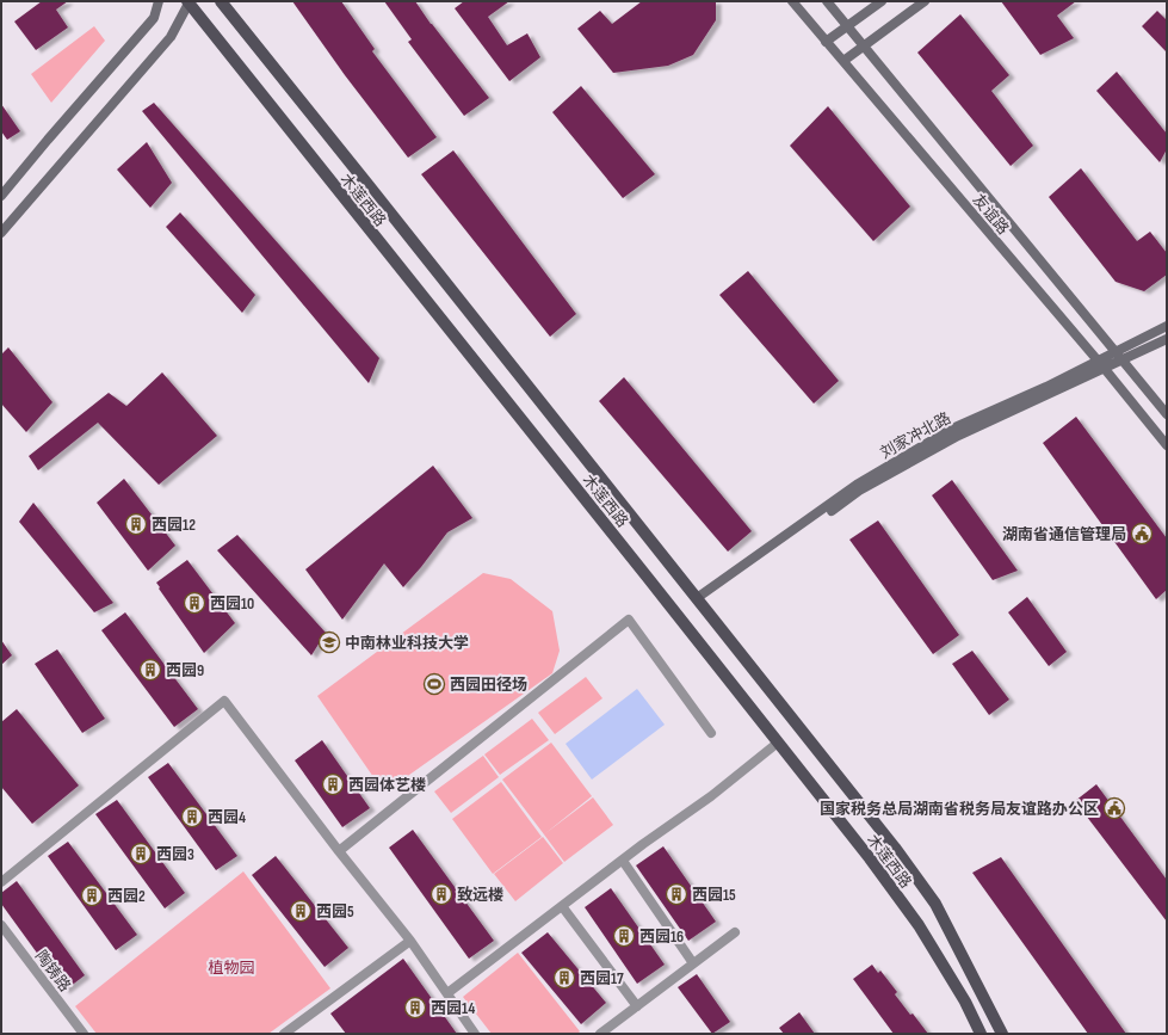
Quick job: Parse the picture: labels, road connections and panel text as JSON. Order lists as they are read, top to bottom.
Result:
{
  "streets": {
    "main road": ["木莲西路", "友谊路", "刘家冲北路"],
    "street": ["陶铸路"]
  },
  "crossings": [
    ["木莲西路", "刘家冲北路"],
    ["友谊路", "刘家冲北路"]
  ],
  "parks": ["植物园"],
  "places": {
    "building": [
      "西园12",
      "西园10",
      "西园9",
      "西园体艺楼",
      "西园4",
      "西园3",
      "致远楼",
      "西园15",
      "西园2",
      "西园5",
      "西园16",
      "西园17",
      "西园14"
    ],
    "public building": ["湖南省通信管理局", "国家税务总局湖南省税务局友谊路办公区"],
    "school or university": ["中南林业科技大学"],
    "sports": ["西园田径场"]
  }
}
